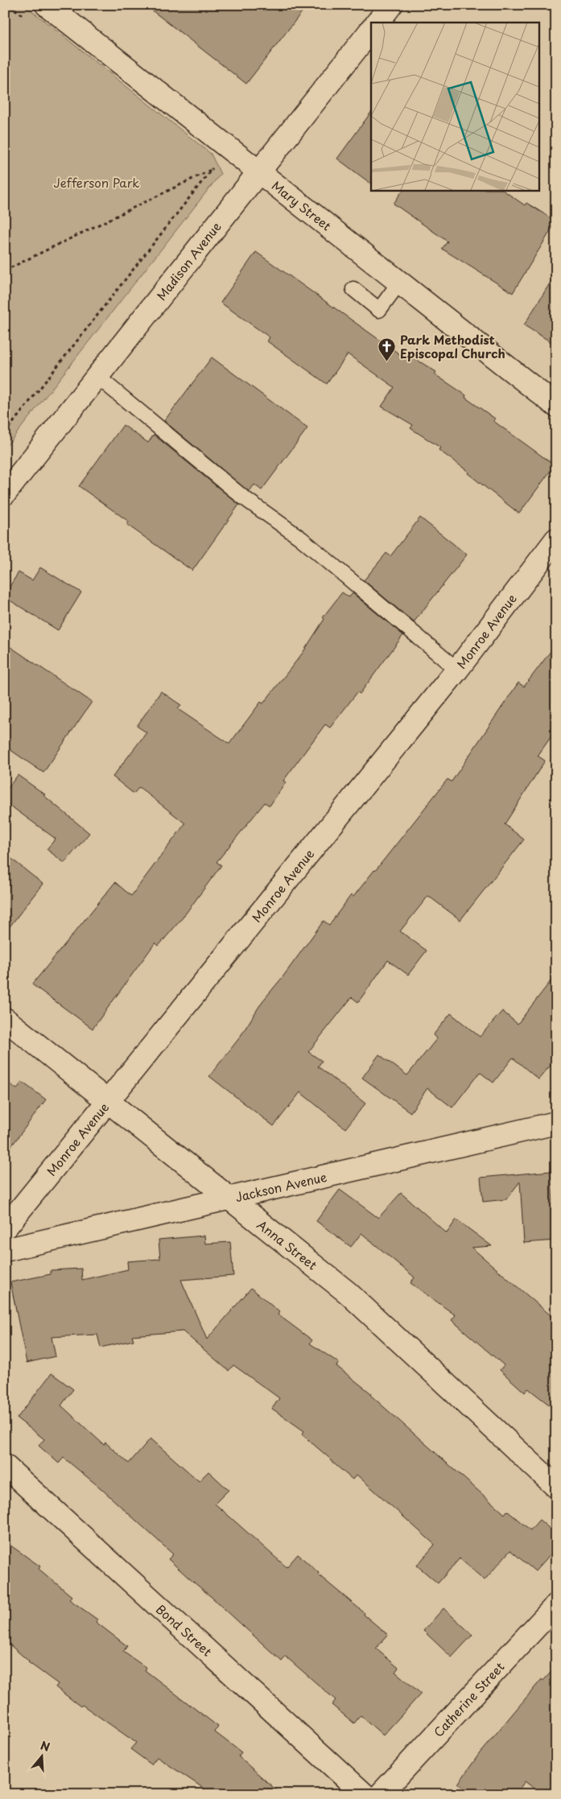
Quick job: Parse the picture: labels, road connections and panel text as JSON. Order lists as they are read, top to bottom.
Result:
{
  "streets": {
    "street": [
      "Mary Street",
      "Madison Avenue",
      "Monroe Avenue",
      "Jackson Avenue",
      "Anna Street",
      "Bond Street",
      "Catherine Street"
    ]
  },
  "crossings": [
    ["Mary Street", "Madison Avenue"],
    ["Monroe Avenue", "Anna Street"],
    ["Jackson Avenue", "Anna Street"]
  ],
  "parks": ["Jefferson Park"],
  "places": {
    "church": ["Park Methodist Episcopal Church"]
  },
  "north": "top"
}
